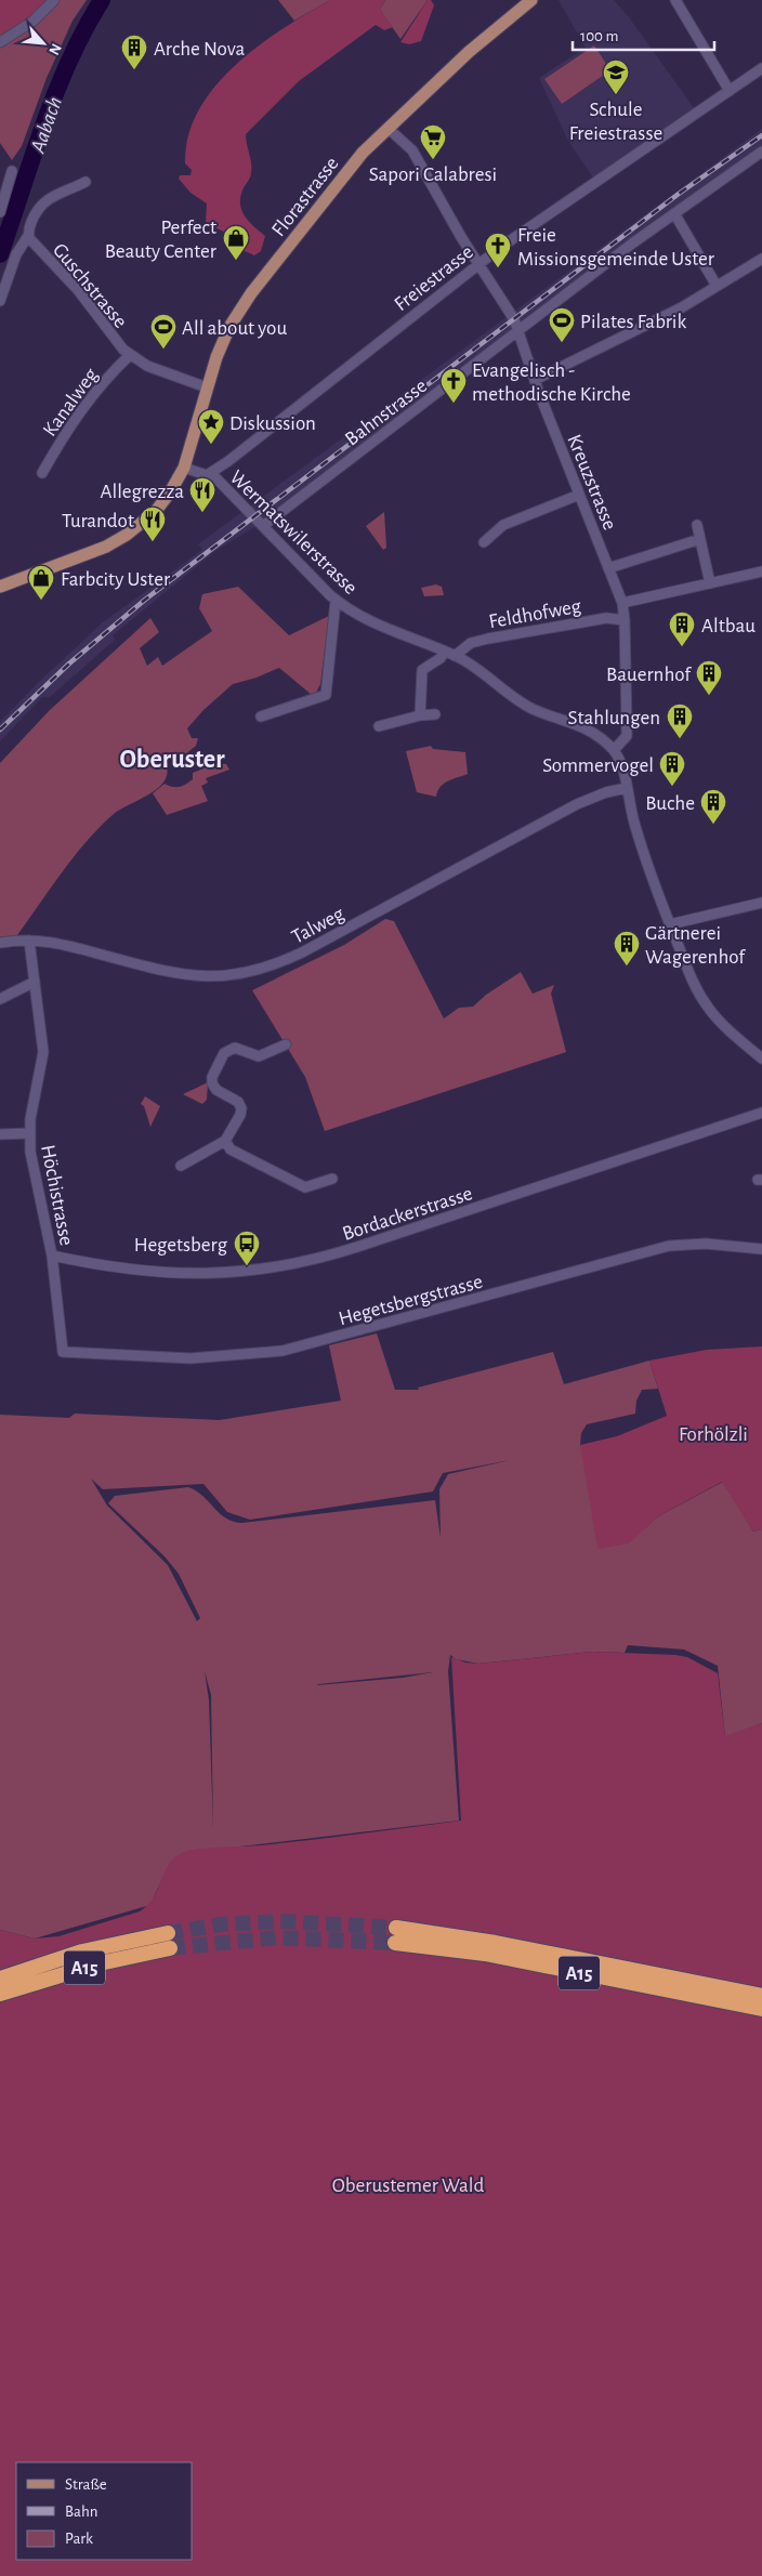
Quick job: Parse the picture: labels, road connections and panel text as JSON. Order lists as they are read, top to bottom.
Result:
{
  "streets": {
    "highway": ["A15"],
    "main road": ["Florastrasse"],
    "street": [
      "Freiestrasse",
      "Guschstrasse",
      "Kanalweg",
      "Bahnstrasse",
      "Kreuzstrasse",
      "Wermatswilerstrasse",
      "Feldhofweg",
      "Talweg",
      "Höchistrasse",
      "Bordackerstrasse",
      "Hegetsbergstrasse"
    ]
  },
  "crossings": [
    ["Florastrasse", "Guschstrasse"],
    ["Florastrasse", "Kreuzstrasse"],
    ["Freiestrasse", "Kreuzstrasse"],
    ["Freiestrasse", "Wermatswilerstrasse"],
    ["Guschstrasse", "Kanalweg"],
    ["Bahnstrasse", "Kreuzstrasse"],
    ["Bahnstrasse", "Wermatswilerstrasse"],
    ["Kreuzstrasse", "Wermatswilerstrasse"],
    ["Kreuzstrasse", "Feldhofweg"],
    ["Wermatswilerstrasse", "Feldhofweg"],
    ["Talweg", "Höchistrasse"],
    ["Höchistrasse", "Bordackerstrasse"],
    ["Höchistrasse", "Hegetsbergstrasse"]
  ],
  "districts": ["Oberuster"],
  "water": ["Aabach"],
  "parks": ["Forhölzli", "Oberustemer Wald"],
  "places": {
    "building": [
      "Arche Nova",
      "Altbau",
      "Bauernhof",
      "Stahlungen",
      "Sommervogel",
      "Buche",
      "Gärtnerei Wagerenhof"
    ],
    "school or university": ["Schule Freiestrasse"],
    "supermarket": ["Sapori Calabresi"],
    "shop": ["Perfect Beauty Center", "Farbcity Uster"],
    "church": ["Freie Missionsgemeinde Uster", "Evangelisch - methodische Kirche"],
    "sports": ["Pilates Fabrik", "All about you"],
    "place": ["Diskussion"],
    "restaurant": ["Allegrezza", "Turandot"],
    "bus stop": ["Hegetsberg"]
  },
  "legend": ["Straße", "Bahn", "Park"],
  "scale_bar": "100 m",
  "north": "bottom right"
}
